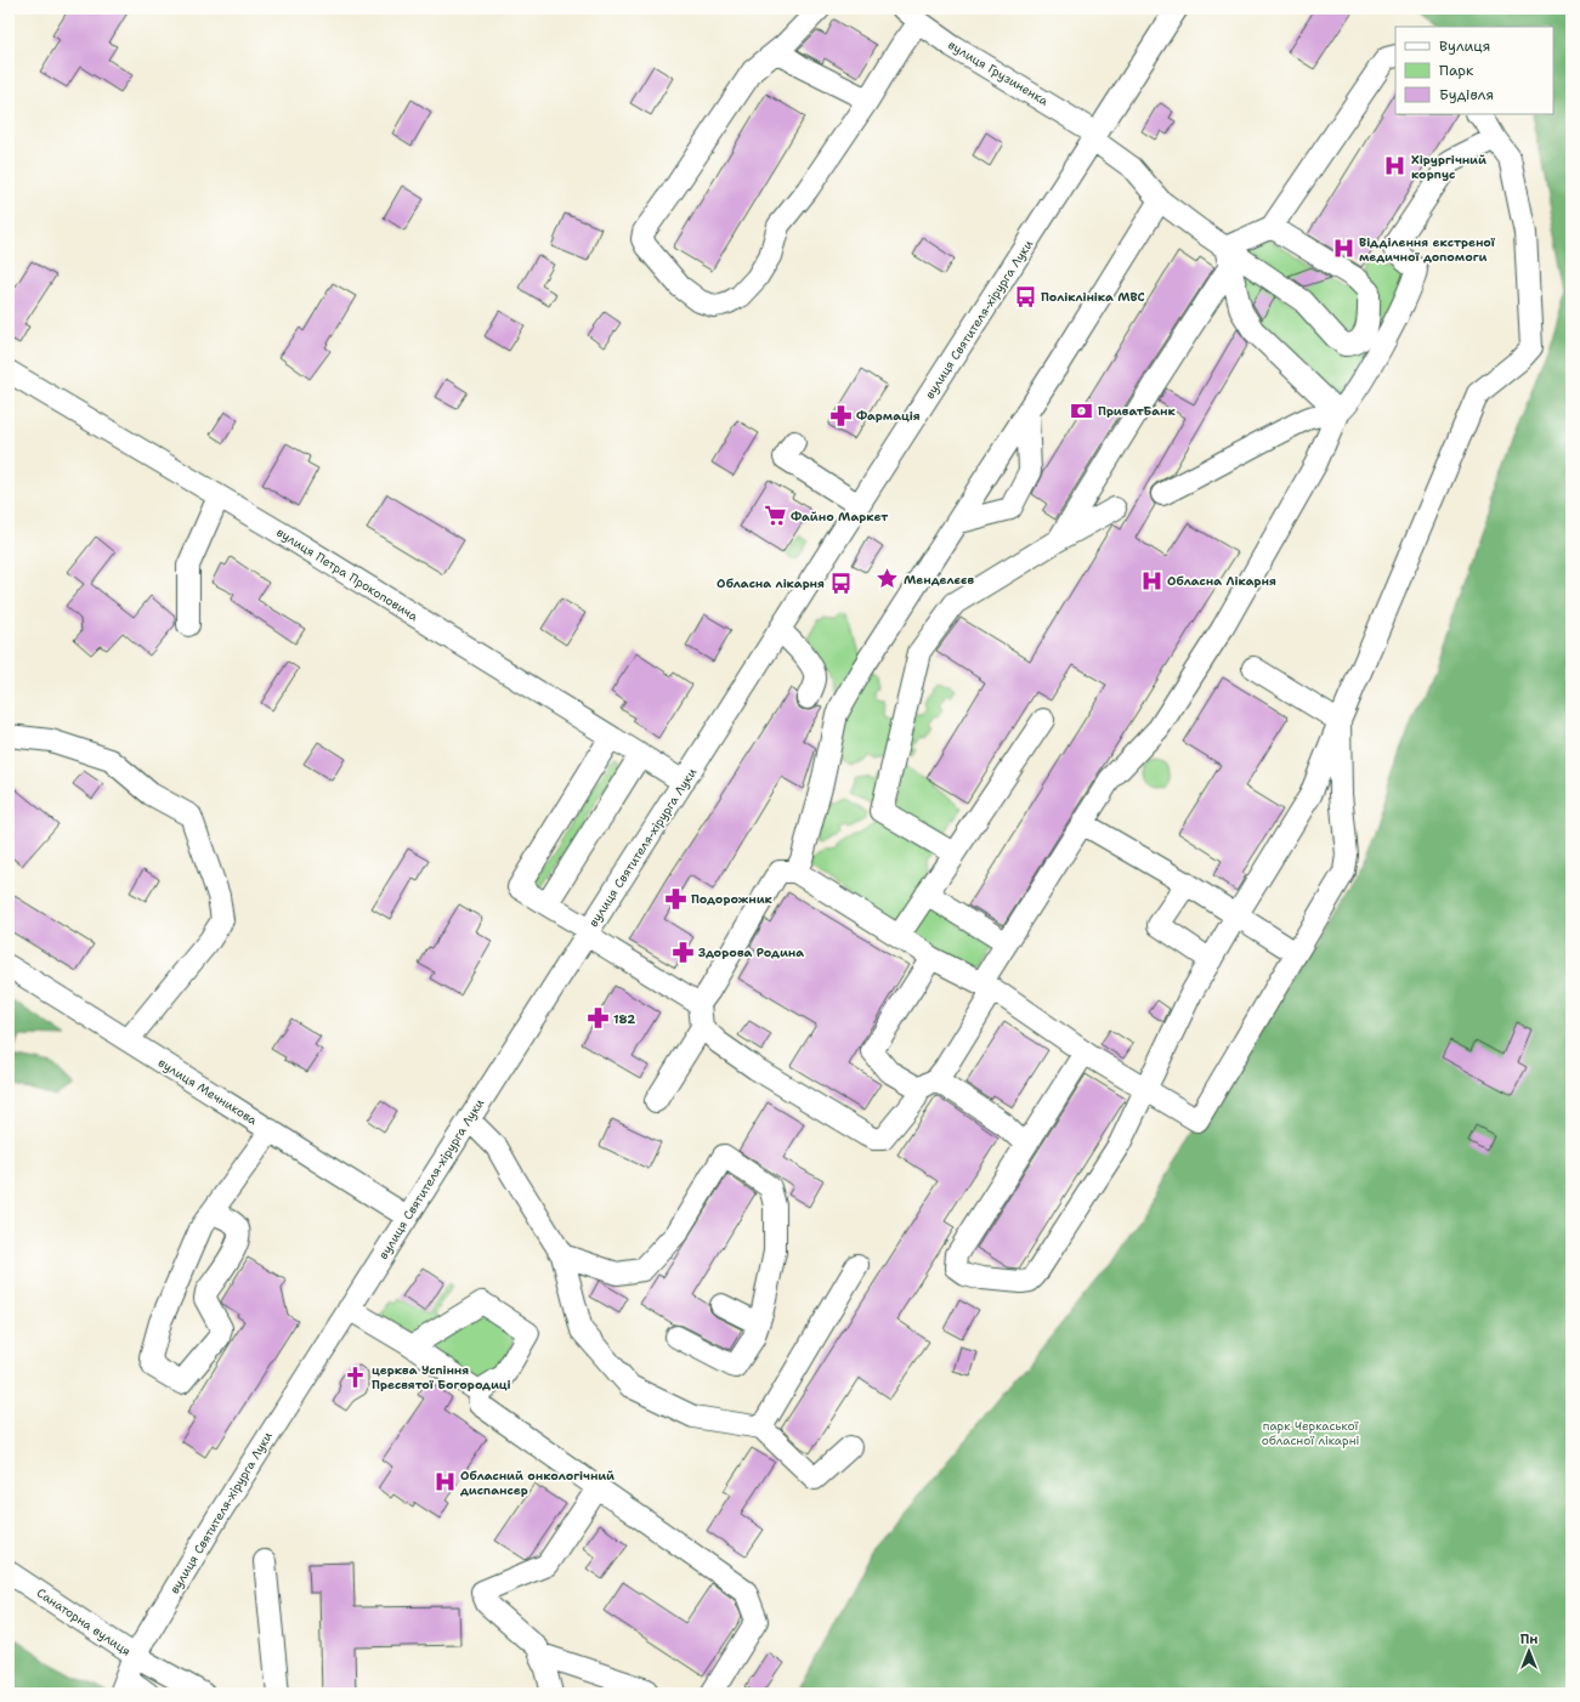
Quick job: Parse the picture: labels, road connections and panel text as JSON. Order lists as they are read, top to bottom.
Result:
{
  "streets": {
    "street": [
      "вулиця Грузиненка",
      "вулиця Святителя-хірурга Луки",
      "вулиця Петра Прокоповича",
      "вулиця Мечникова",
      "Санаторна вулиця"
    ]
  },
  "crossings": [
    ["вулиця Грузиненка", "вулиця Святителя-хірурга Луки"],
    ["вулиця Святителя-хірурга Луки", "вулиця Петра Прокоповича"],
    ["вулиця Святителя-хірурга Луки", "вулиця Мечникова"],
    ["вулиця Святителя-хірурга Луки", "Санаторна вулиця"]
  ],
  "parks": ["парк Черкаської обласної лікарні"],
  "places": {
    "hospital": [
      "Хірургічний корпус",
      "Відділення екстреної медичної допомоги",
      "Обласна Лікарня",
      "Обласний онкологічний диспансер"
    ],
    "bus stop": ["Поліклініка МВС", "Обласна лікарня"],
    "bank": ["ПриватБанк"],
    "pharmacy": [
      "Фармація",
      "Подорожник",
      "Здорова Родина",
      "182"
    ],
    "supermarket": ["Файно Маркет"],
    "place": ["Менделєєв"],
    "church": ["церква Успіння Пресвятої Богородиці"]
  },
  "legend": ["Вулиця", "Парк", "Будівля"],
  "north": "top"
}
